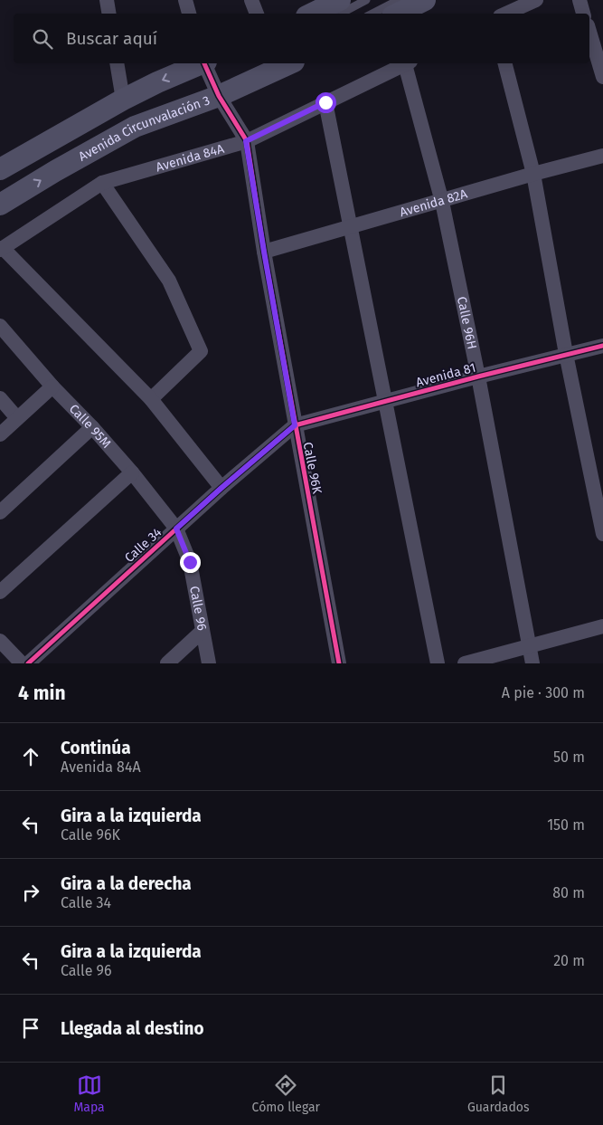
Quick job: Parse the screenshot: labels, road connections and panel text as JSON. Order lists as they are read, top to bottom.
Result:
{
  "streets": {
    "main road": ["Avenida Circunvalación 3"],
    "street": [
      "Avenida 84A",
      "Avenida 82A",
      "Calle 96H",
      "Avenida 81",
      "Calle 95M",
      "Calle 96K",
      "Calle 34",
      "Calle 96"
    ]
  },
  "crossings": [
    ["Avenida Circunvalación 3", "Calle 96K"],
    ["Avenida 84A", "Calle 96K"],
    ["Avenida 82A", "Calle 96H"],
    ["Avenida 82A", "Calle 96K"],
    ["Calle 96H", "Avenida 81"],
    ["Avenida 81", "Calle 96K"],
    ["Avenida 81", "Calle 34"],
    ["Calle 95M", "Calle 34"],
    ["Calle 95M", "Calle 96"],
    ["Calle 96K", "Calle 34"],
    ["Calle 34", "Calle 96"]
  ],
  "page": {
    "search": "Buscar aquí",
    "heading": ["4 min", "A pie · 300 m"],
    "list": [
      ["Continúa", "Avenida 84A", "50 m"],
      ["Gira a la izquierda", "Calle 96K", "150 m"],
      ["Gira a la derecha", "Calle 34", "80 m"],
      ["Gira a la izquierda", "Calle 96", "20 m"],
      "Llegada al destino"
    ],
    "nav": ["Mapa", "Cómo llegar", "Guardados"]
  }
}
